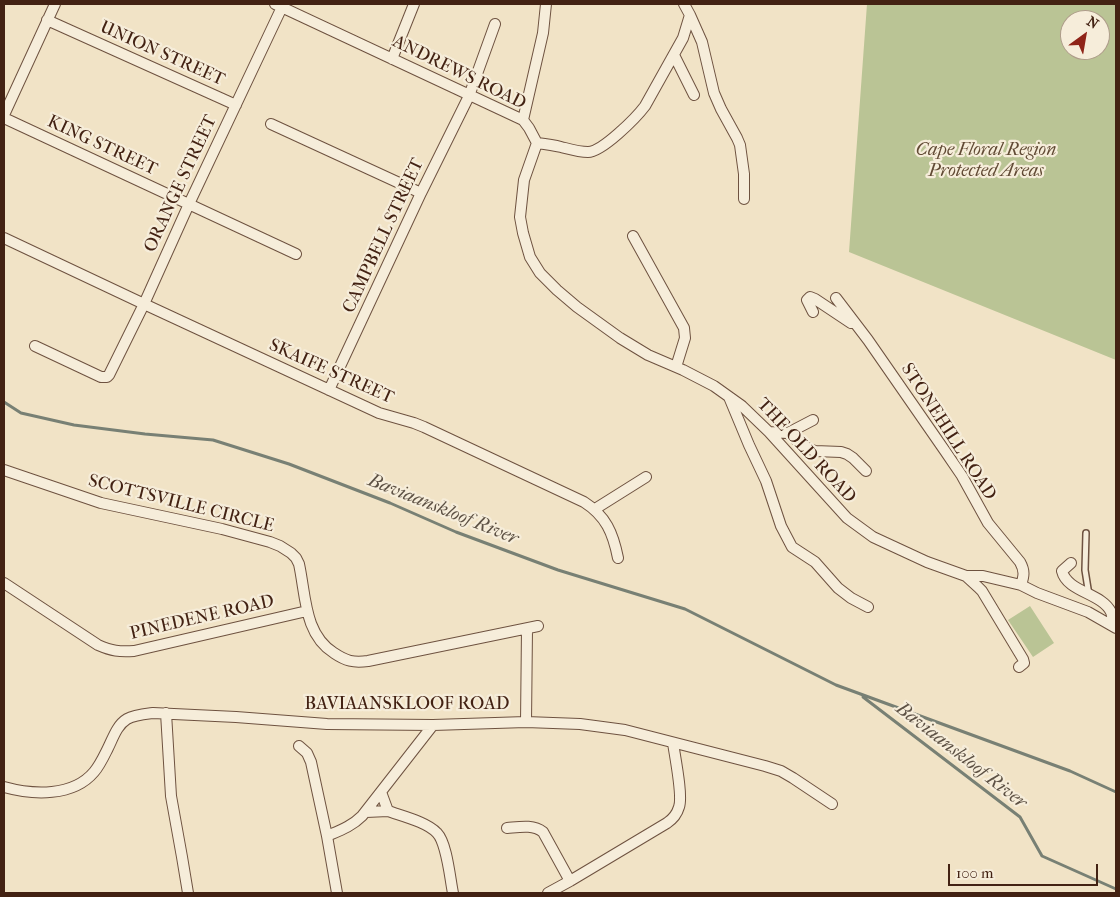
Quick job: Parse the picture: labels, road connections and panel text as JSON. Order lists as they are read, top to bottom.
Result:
{
  "streets": {
    "street": [
      "UNION STREET",
      "ANDREWS ROAD",
      "KING STREET",
      "ORANGE STREET",
      "CAMPBELL STREET",
      "SKAIFE STREET",
      "STONEHILL ROAD",
      "THE OLD ROAD",
      "SCOTTSVILLE CIRCLE",
      "PINEDENE ROAD",
      "BAVIAANSKLOOF ROAD"
    ]
  },
  "crossings": [
    ["UNION STREET", "ORANGE STREET"],
    ["ANDREWS ROAD", "ORANGE STREET"],
    ["ANDREWS ROAD", "CAMPBELL STREET"],
    ["ANDREWS ROAD", "THE OLD ROAD"],
    ["KING STREET", "ORANGE STREET"],
    ["ORANGE STREET", "SKAIFE STREET"],
    ["CAMPBELL STREET", "SKAIFE STREET"],
    ["STONEHILL ROAD", "THE OLD ROAD"],
    ["SCOTTSVILLE CIRCLE", "PINEDENE ROAD"]
  ],
  "water": ["Baviaanskloof River"],
  "parks": ["Cape Floral Region Protected Areas"],
  "scale_bar": "100 m",
  "north": "top right"
}
